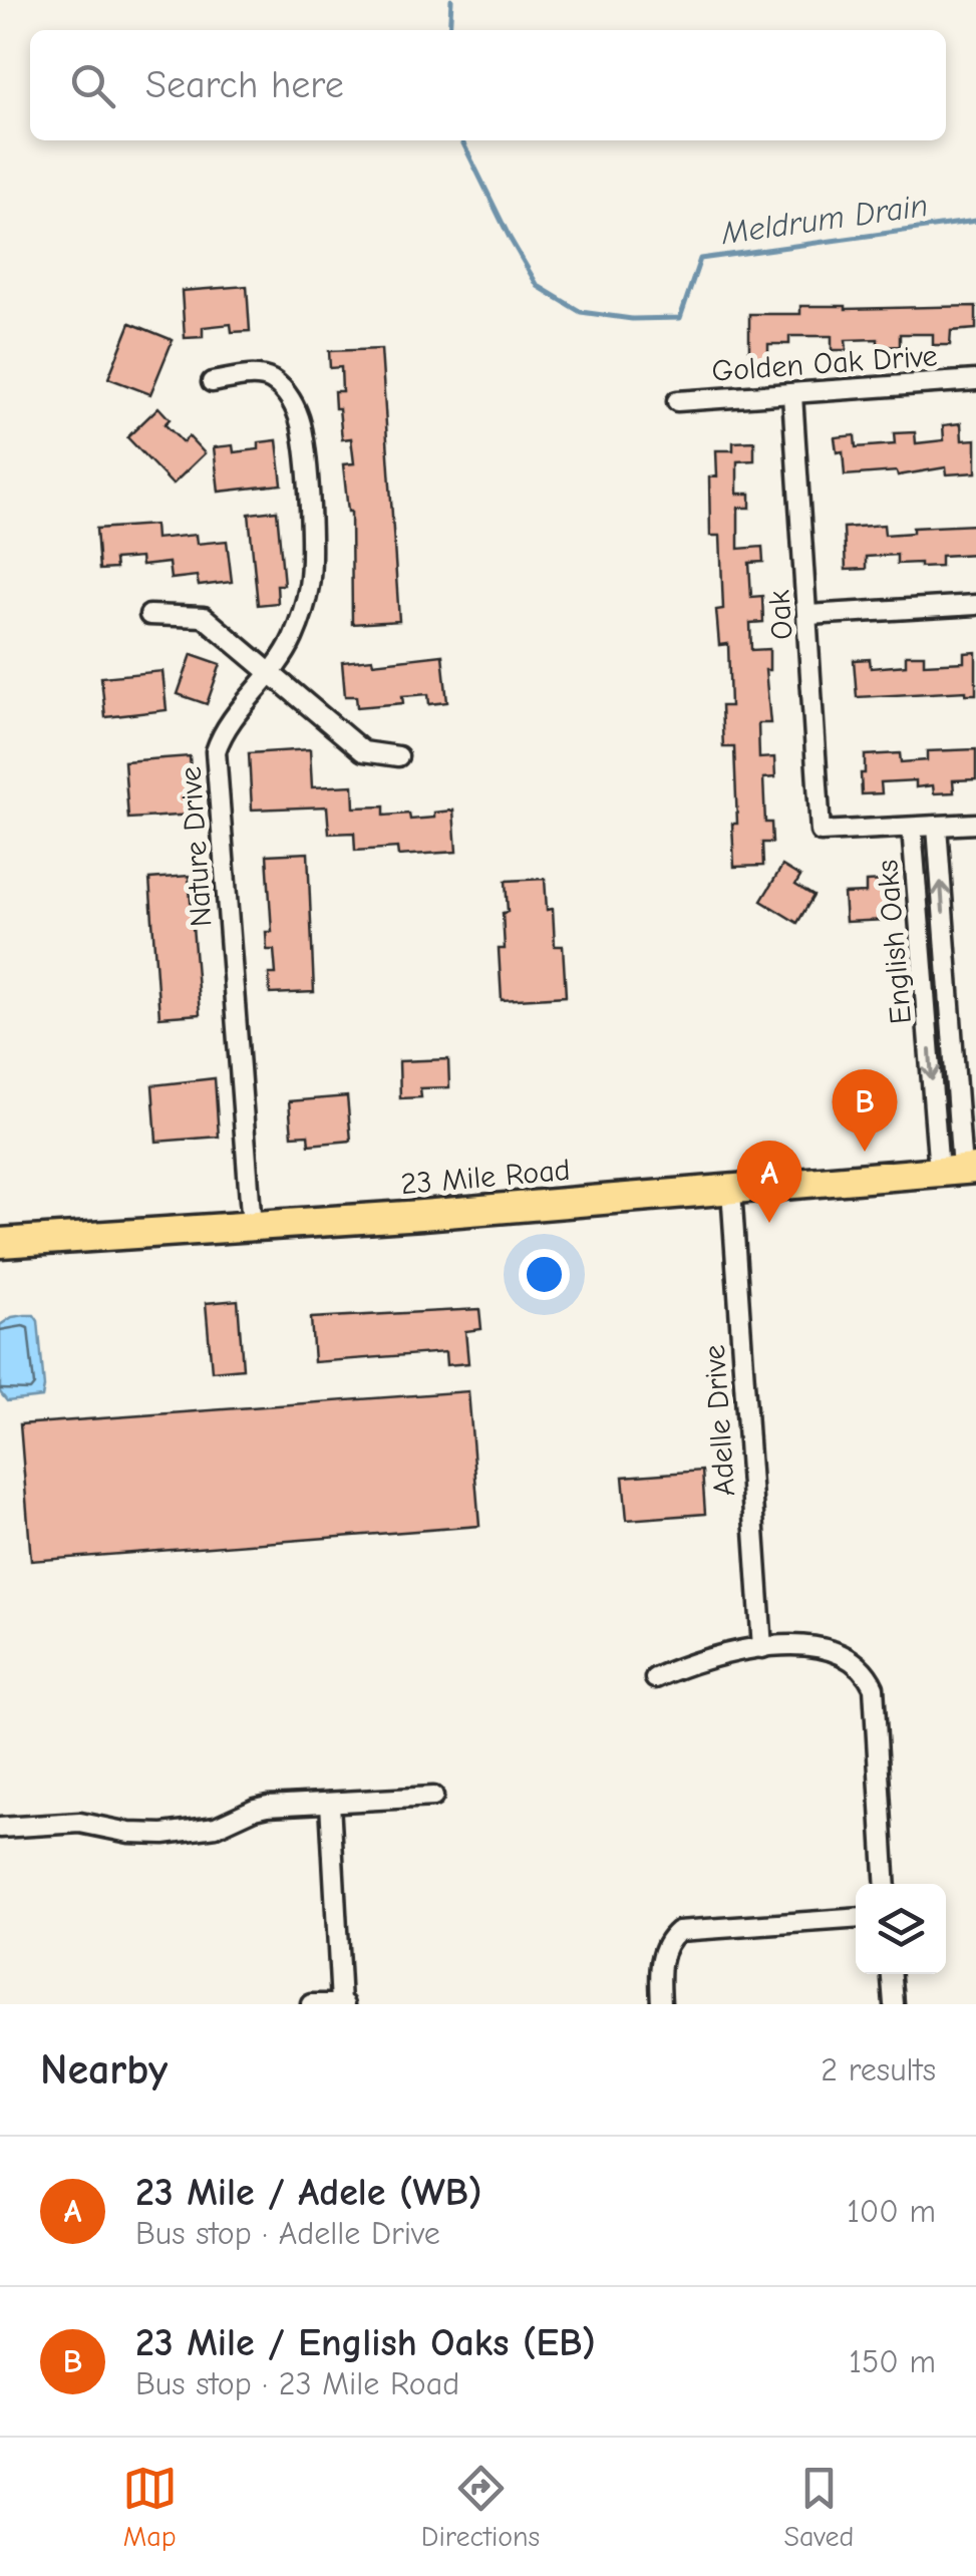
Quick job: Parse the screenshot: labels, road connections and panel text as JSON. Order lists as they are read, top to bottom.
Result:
{
  "streets": {
    "main road": ["23 Mile Road"],
    "street": [
      "Golden Oak Drive",
      "Oak",
      "Nature Drive",
      "English Oaks",
      "Adelle Drive"
    ]
  },
  "crossings": [
    ["Golden Oak Drive", "Oak"],
    ["Oak", "English Oaks"],
    ["Nature Drive", "23 Mile Road"],
    ["English Oaks", "23 Mile Road"],
    ["23 Mile Road", "Adelle Drive"]
  ],
  "water": ["Meldrum Drain"],
  "page": {
    "search": "Search here",
    "pins": ["B", "A"],
    "heading": ["Nearby", "2 results"],
    "list": [
      {
        "mark": "A",
        "name": "23 Mile / Adele (WB)",
        "note": "Bus stop · Adelle Drive",
        "value": "100 m"
      },
      {
        "mark": "B",
        "name": "23 Mile / English Oaks (EB)",
        "note": "Bus stop · 23 Mile Road",
        "value": "150 m"
      }
    ],
    "nav": ["Map", "Directions", "Saved"]
  }
}
